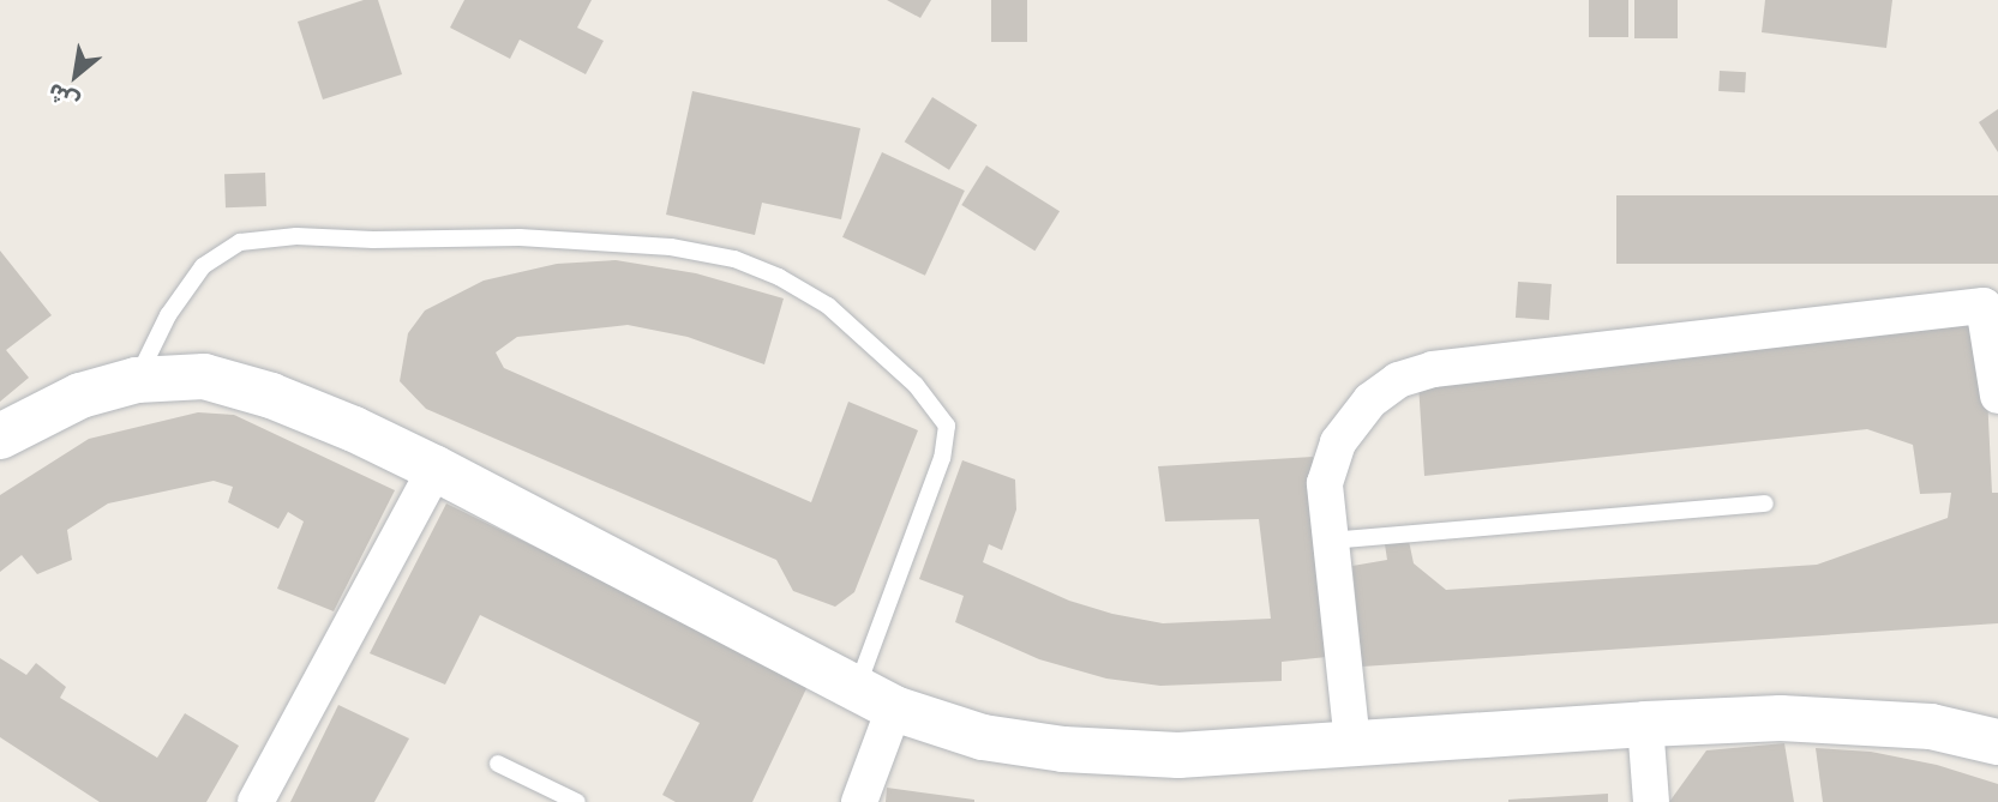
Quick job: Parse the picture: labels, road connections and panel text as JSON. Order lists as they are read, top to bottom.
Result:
{
  "north": "bottom left"
}
